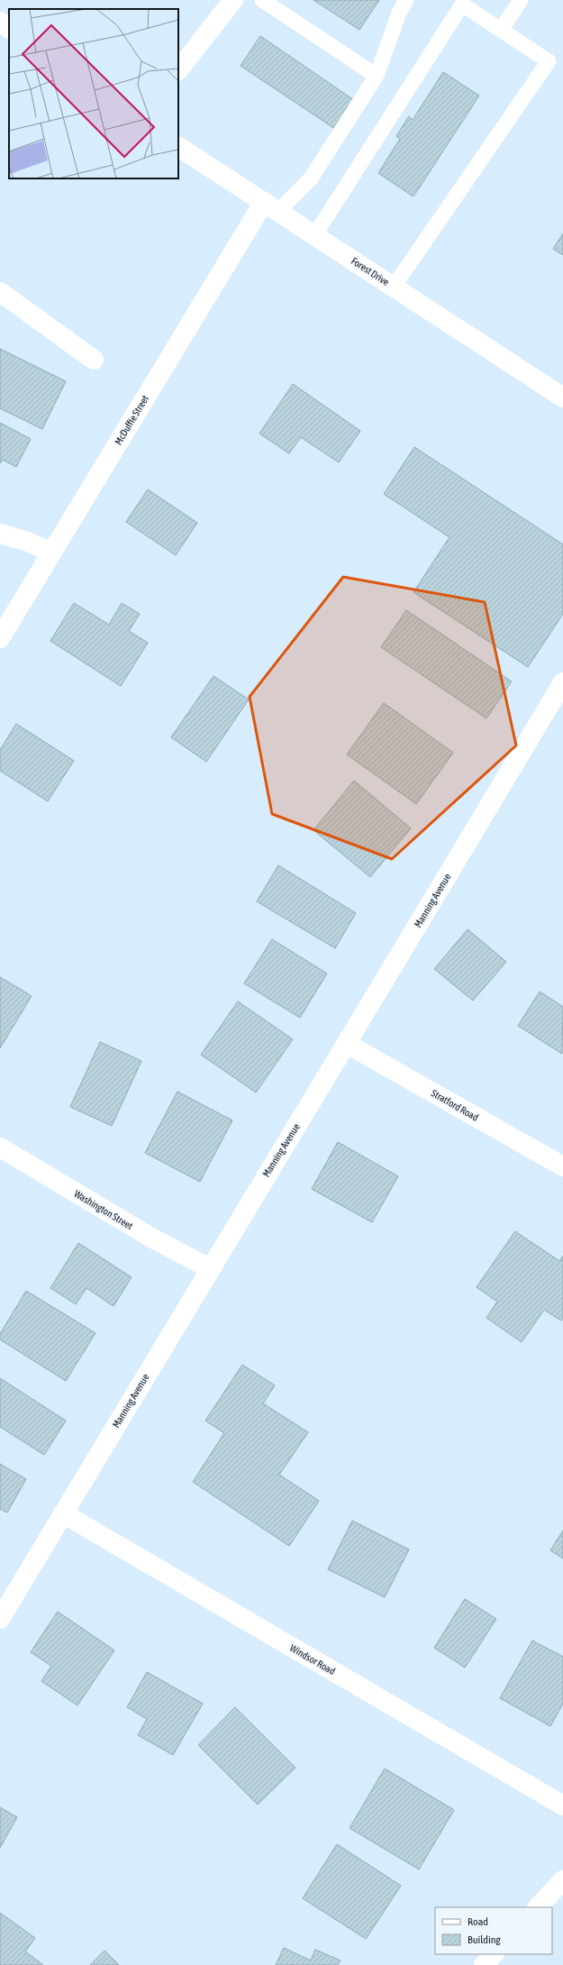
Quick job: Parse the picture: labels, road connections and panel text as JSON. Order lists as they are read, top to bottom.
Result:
{
  "streets": {
    "street": [
      "Forest Drive",
      "McDuffie Street",
      "Manning Avenue",
      "Stratford Road",
      "Washington Street",
      "Windsor Road"
    ]
  },
  "crossings": [
    ["Forest Drive", "McDuffie Street"],
    ["Manning Avenue", "Stratford Road"],
    ["Manning Avenue", "Washington Street"],
    ["Manning Avenue", "Windsor Road"]
  ],
  "legend": ["Road", "Building"]
}
